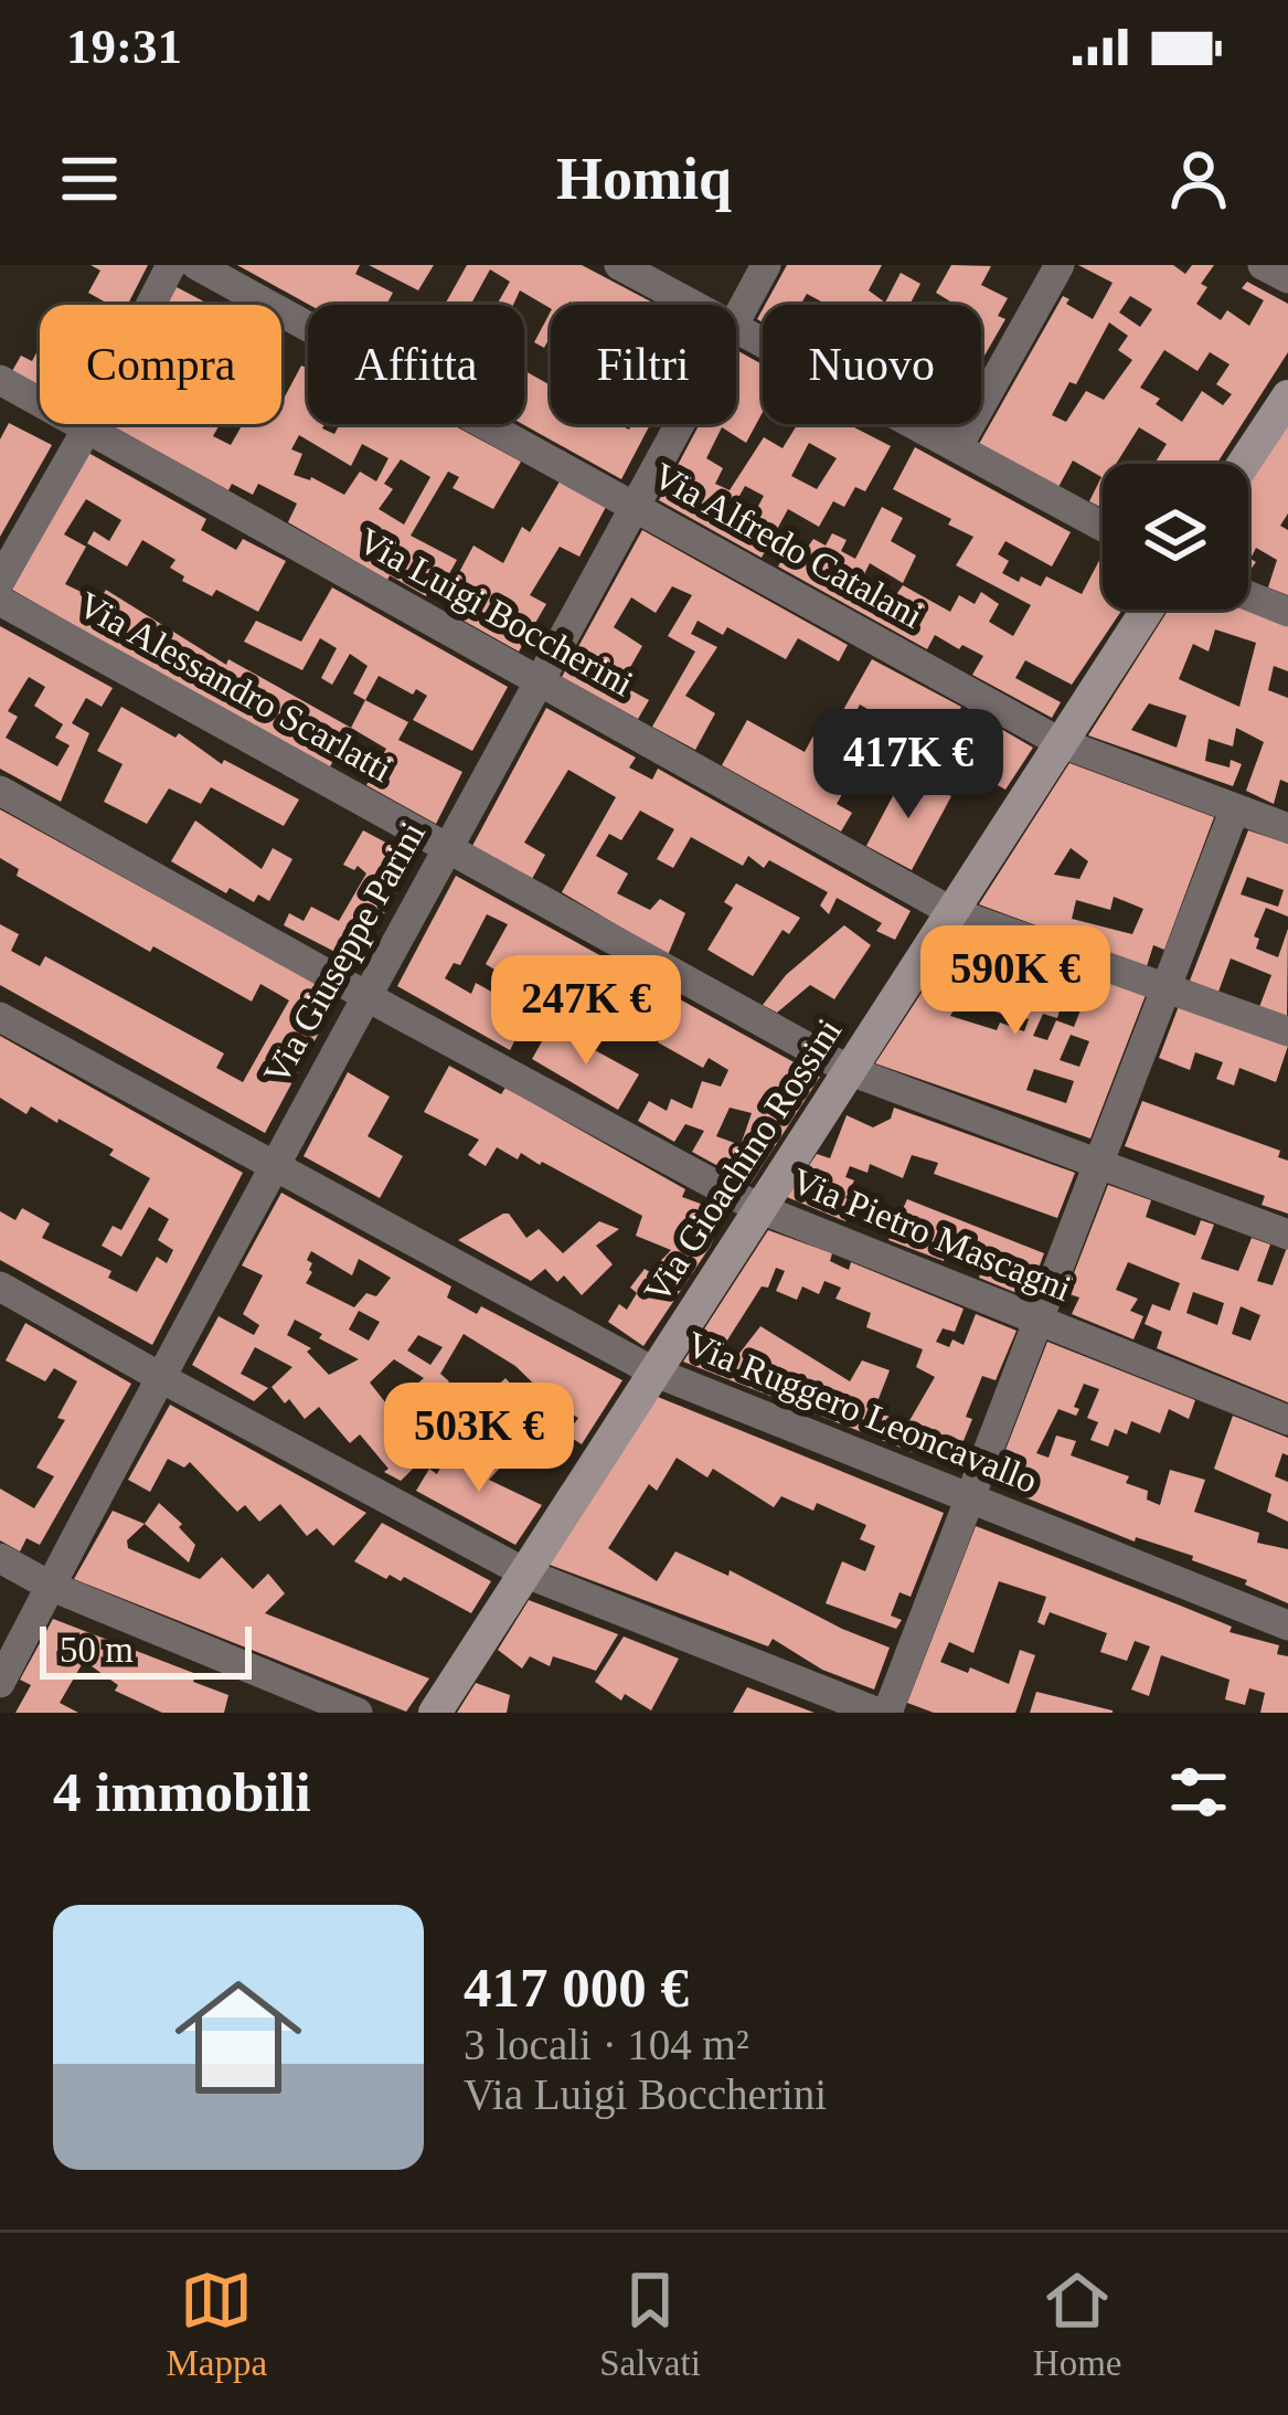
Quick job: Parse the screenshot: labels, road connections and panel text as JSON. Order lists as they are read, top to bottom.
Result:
{
  "streets": {
    "street": [
      "Via Alfredo Catalani",
      "Via Luigi Boccherini",
      "Via Alessandro Scarlatti",
      "Via Giuseppe Parini",
      "Via Gioachino Rossini",
      "Via Pietro Mascagni",
      "Via Ruggero Leoncavallo"
    ]
  },
  "crossings": [
    ["Via Alfredo Catalani", "Via Giuseppe Parini"],
    ["Via Alfredo Catalani", "Via Gioachino Rossini"],
    ["Via Luigi Boccherini", "Via Giuseppe Parini"],
    ["Via Luigi Boccherini", "Via Gioachino Rossini"],
    ["Via Alessandro Scarlatti", "Via Giuseppe Parini"],
    ["Via Alessandro Scarlatti", "Via Gioachino Rossini"],
    ["Via Giuseppe Parini", "Via Pietro Mascagni"],
    ["Via Giuseppe Parini", "Via Ruggero Leoncavallo"],
    ["Via Gioachino Rossini", "Via Pietro Mascagni"],
    ["Via Gioachino Rossini", "Via Ruggero Leoncavallo"]
  ],
  "scale_bar": "50 m",
  "page": {
    "status": "19:31",
    "header": "Homiq",
    "chip": [
      "Compra",
      "Affitta",
      "Filtri",
      "Nuovo"
    ],
    "price": [
      "417K €",
      "590K €",
      "247K €",
      "503K €"
    ],
    "scale": "50 m",
    "heading": "4 immobili",
    "list": [
      {
        "name": "417 000 €",
        "note": "3 locali · 104 m² · Via Luigi Boccherini"
      }
    ],
    "tabs": ["Mappa", "Salvati", "Home"]
  }
}
